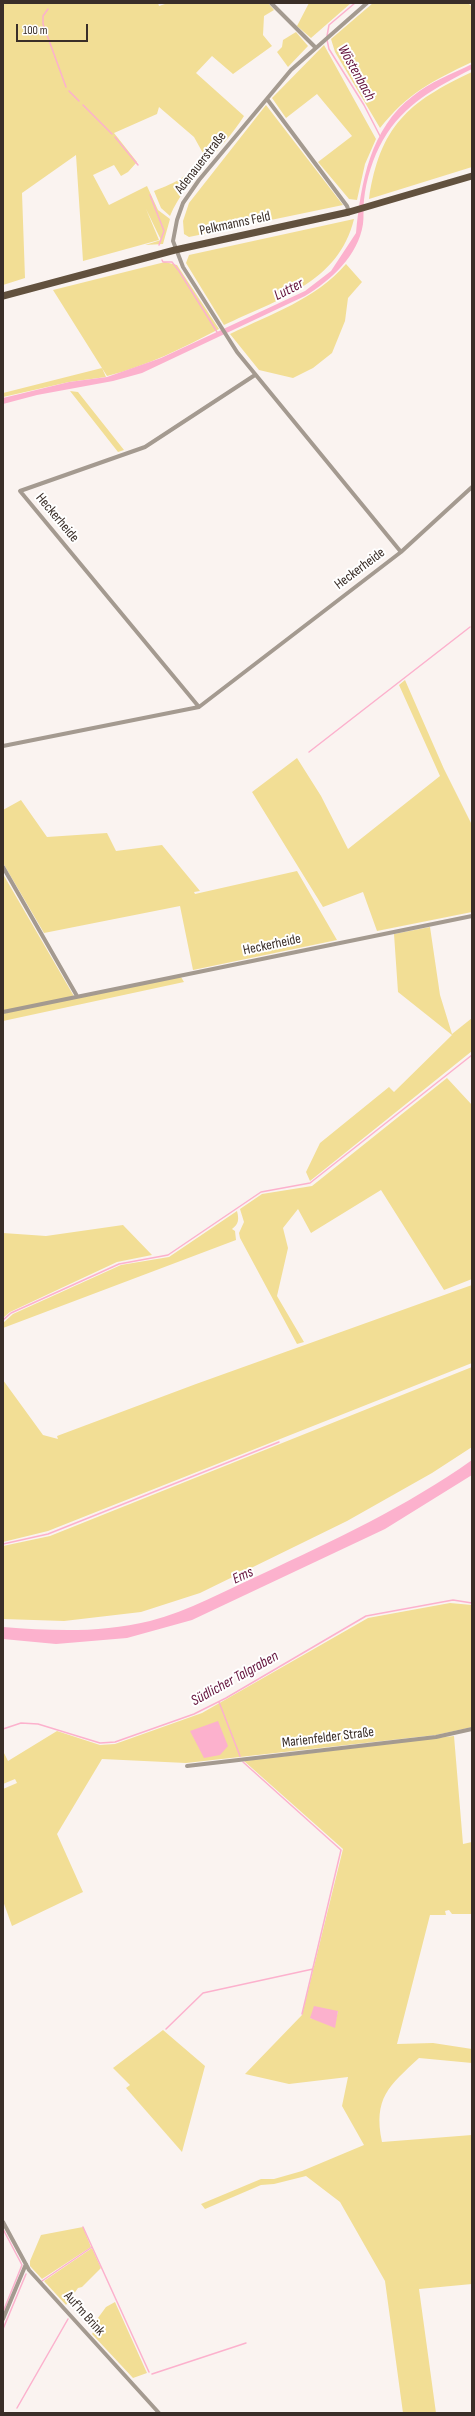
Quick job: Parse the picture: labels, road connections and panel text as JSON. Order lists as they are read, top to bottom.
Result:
{
  "streets": {
    "main road": ["Pelkmanns Feld"],
    "street": [
      "Adenauerstraße",
      "Heckerheide",
      "Marienfelder Straße",
      "Auf'm Brink"
    ]
  },
  "crossings": [
    ["Adenauerstraße", "Pelkmanns Feld"],
    ["Adenauerstraße", "Heckerheide"],
    ["Pelkmanns Feld", "Heckerheide"]
  ],
  "water": [
    "Wöstenbach",
    "Lutter",
    "Ems",
    "Südlicher Talgraben"
  ],
  "scale_bar": "100 m"
}
